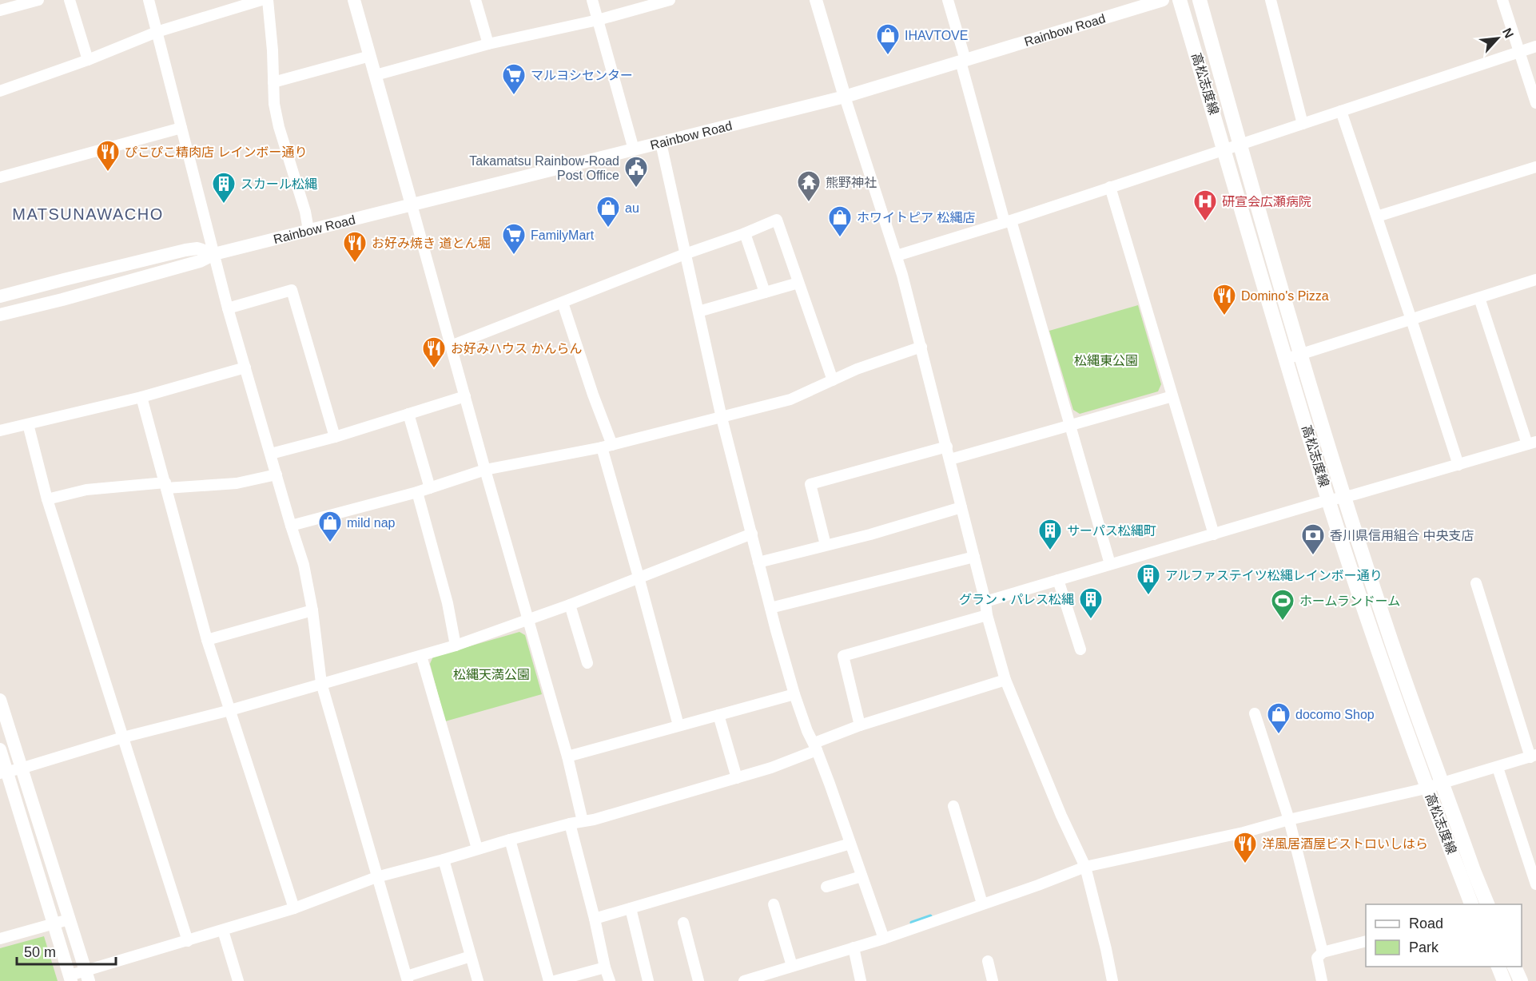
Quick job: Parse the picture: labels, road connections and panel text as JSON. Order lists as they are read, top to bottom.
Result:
{
  "streets": {
    "main road": ["高松志度線"],
    "street": ["Rainbow Road"]
  },
  "districts": ["MATSUNAWACHO"],
  "parks": ["松縄東公園", "松縄天満公園"],
  "places": {
    "shop": [
      "IHAVTOVE",
      "au",
      "ホワイトピア 松縄店",
      "mild nap",
      "docomo Shop"
    ],
    "supermarket": ["マルヨシセンター", "FamilyMart"],
    "restaurant": [
      "ぴこぴこ精肉店 レインボー通り",
      "お好み焼き 道とん堀",
      "Domino's Pizza",
      "お好みハウス かんらん",
      "洋風居酒屋ビストロいしはら"
    ],
    "public building": ["Takamatsu Rainbow-Road Post Office"],
    "temple": ["熊野神社"],
    "building": [
      "スカール松縄",
      "サーパス松縄町",
      "アルファステイツ松縄レインボー通り",
      "グラン・パレス松縄"
    ],
    "hospital": ["研宣会広瀬病院"],
    "bank": ["香川県信用組合 中央支店"],
    "sports": ["ホームランドーム"]
  },
  "legend": ["Road", "Park"],
  "scale_bar": "50 m",
  "north": "top right"
}
